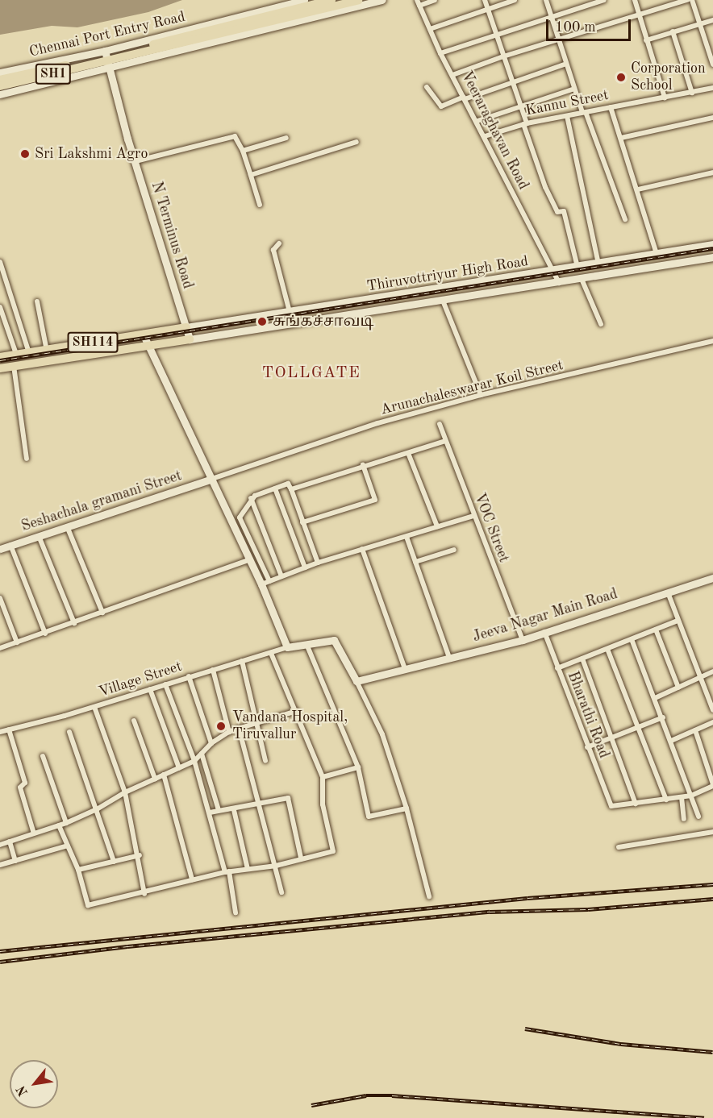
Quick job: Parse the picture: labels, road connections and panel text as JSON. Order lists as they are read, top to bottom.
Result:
{
  "streets": {
    "main road": ["SH1", "SH114"],
    "street": [
      "Chennai Port Entry Road",
      "Kannu Street",
      "Veeraraghavan Road",
      "N Terminus Road",
      "Thiruvottriyur High Road",
      "Arunachaleswarar Koil Street",
      "Seshachala gramani Street",
      "VOC Street",
      "Jeeva Nagar Main Road",
      "Village Street",
      "Bharathi Road"
    ]
  },
  "crossings": [
    ["Chennai Port Entry Road", "SH1"],
    ["Chennai Port Entry Road", "N Terminus Road"],
    ["SH1", "N Terminus Road"],
    ["Kannu Street", "Veeraraghavan Road"],
    ["Veeraraghavan Road", "Thiruvottriyur High Road"],
    ["N Terminus Road", "Thiruvottriyur High Road"],
    ["N Terminus Road", "SH114"],
    ["Thiruvottriyur High Road", "SH114"],
    ["Arunachaleswarar Koil Street", "Seshachala gramani Street"],
    ["VOC Street", "Jeeva Nagar Main Road"],
    ["Jeeva Nagar Main Road", "Bharathi Road"]
  ],
  "districts": ["TOLLGATE"],
  "places": [
    "Corporation School",
    "Sri Lakshmi Agro",
    "சுங்கச்சாவடி",
    "Vandana Hospital, Tiruvallur"
  ],
  "scale_bar": "100 m",
  "north": "bottom left"
}
